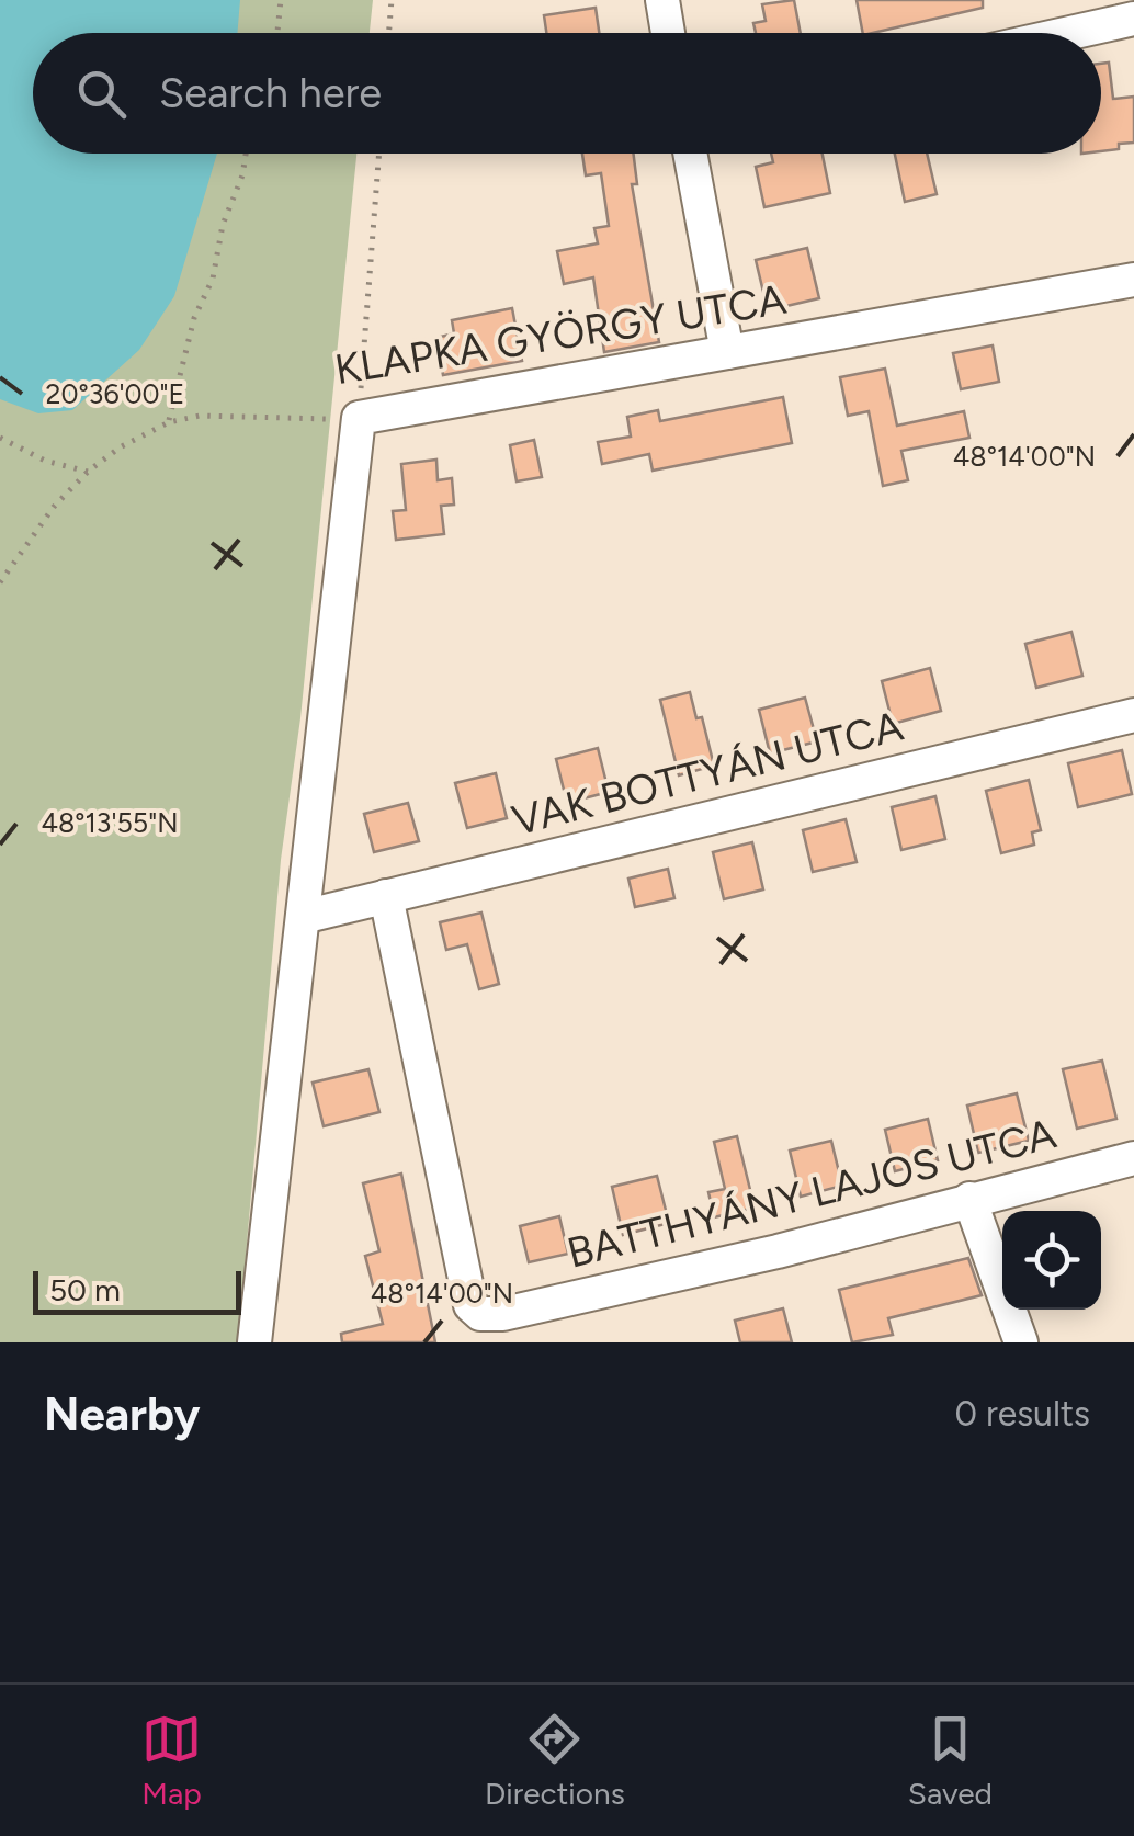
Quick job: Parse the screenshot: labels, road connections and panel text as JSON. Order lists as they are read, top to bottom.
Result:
{
  "streets": {
    "street": ["KLAPKA GYÖRGY UTCA", "VAK BOTTYÁN UTCA", "BATTHYÁNY LAJOS UTCA"]
  },
  "crossings": [
    ["VAK BOTTYÁN UTCA", "BATTHYÁNY LAJOS UTCA"]
  ],
  "scale_bar": "50 m",
  "page": {
    "search": "Search here",
    "scale": "50 m",
    "heading": ["Nearby", "0 results"],
    "nav": ["Map", "Directions", "Saved"]
  },
  "coordinates": ["20°36'00\"E", "48°14'00\"N", "48°13'55\"N"]
}
